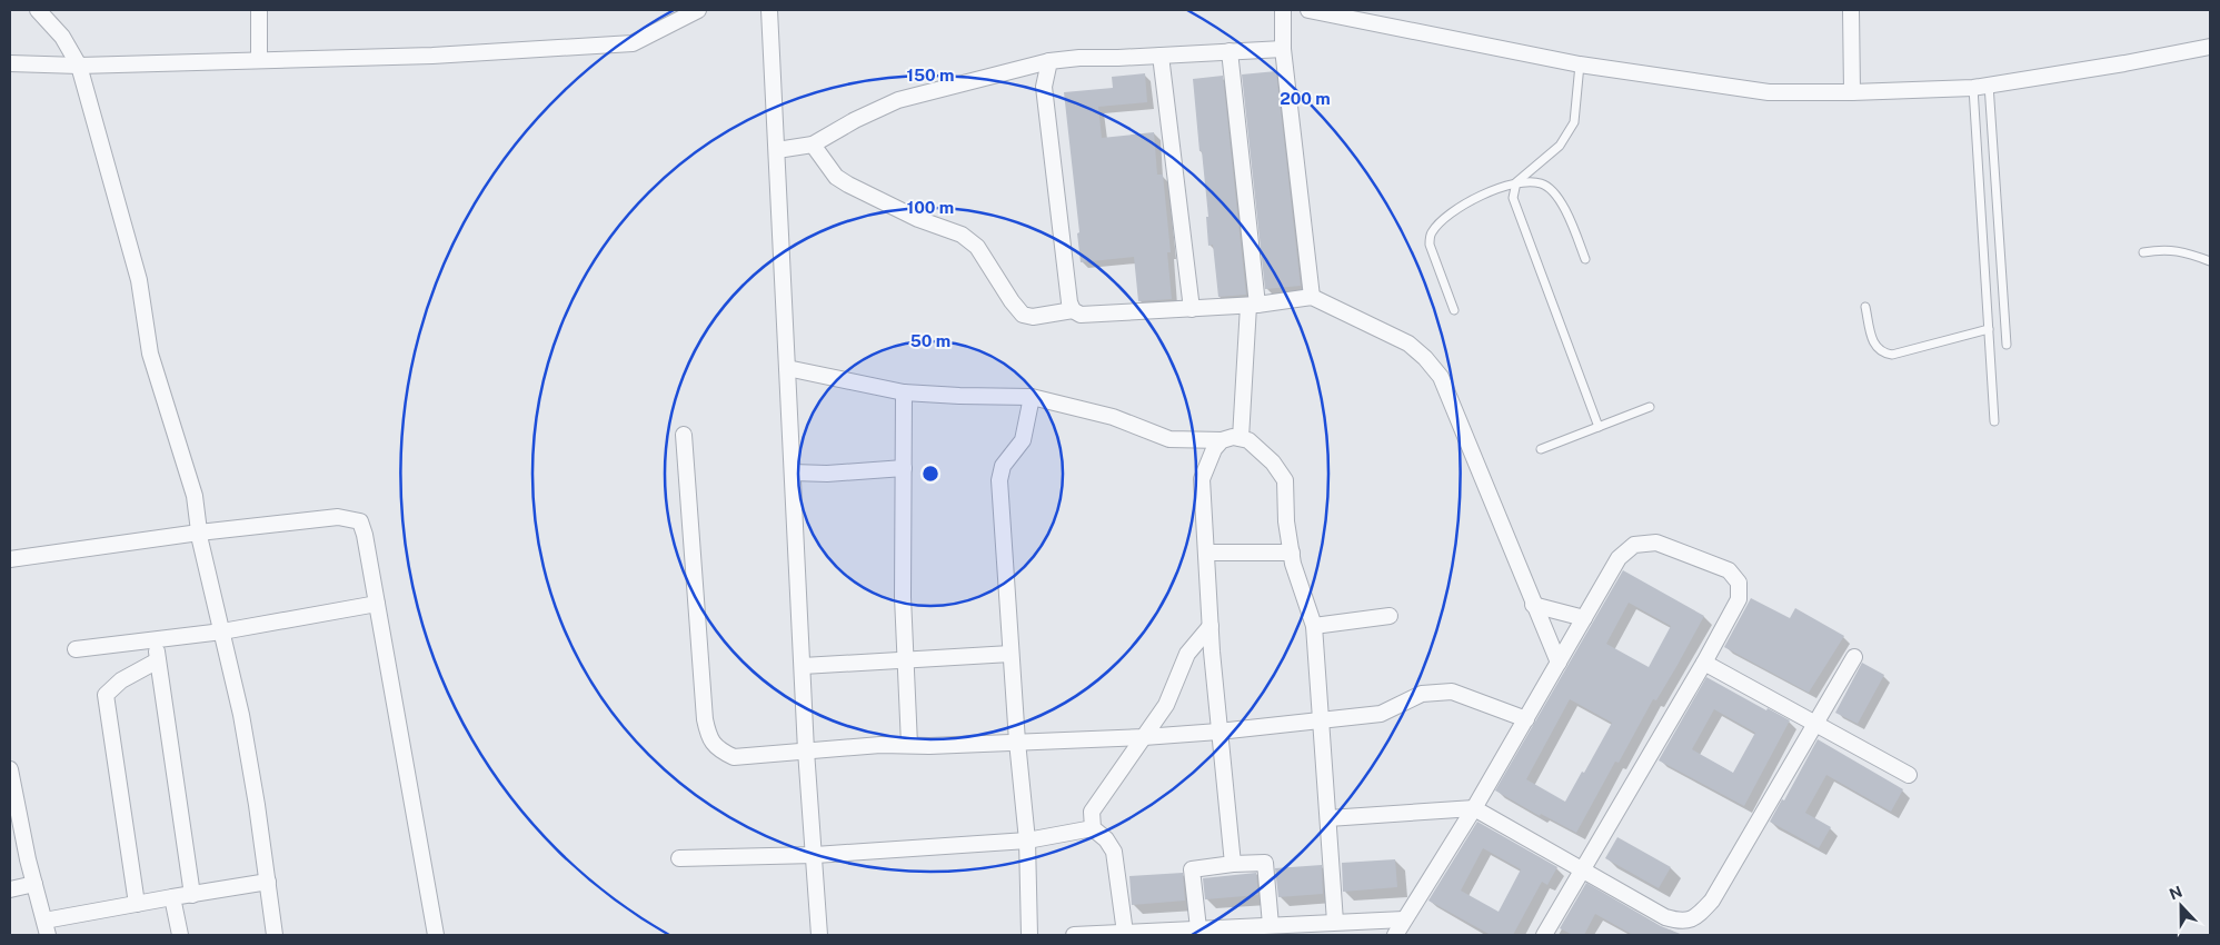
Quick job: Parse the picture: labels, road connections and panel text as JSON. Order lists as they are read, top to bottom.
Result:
{
  "north": "top",
  "rings": [
    "150 m",
    "200 m",
    "100 m",
    "50 m"
  ]
}
